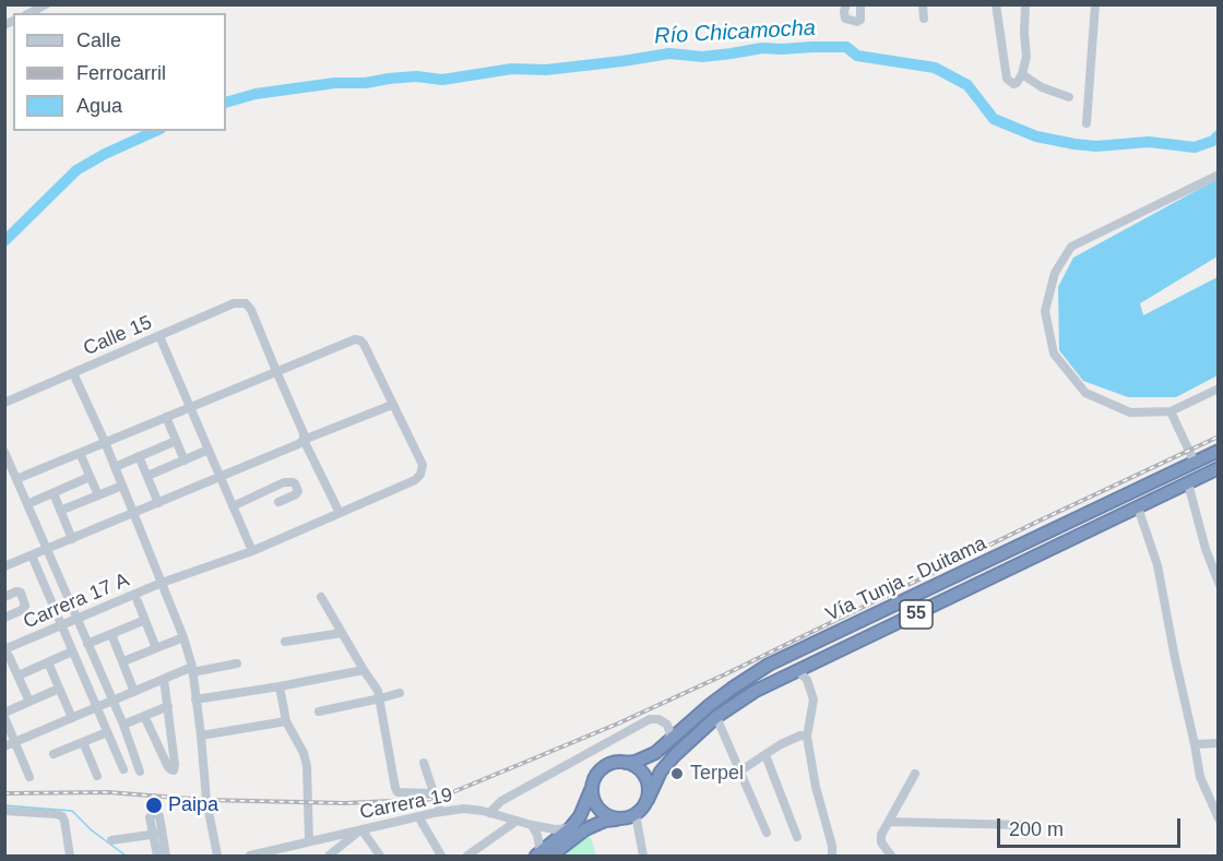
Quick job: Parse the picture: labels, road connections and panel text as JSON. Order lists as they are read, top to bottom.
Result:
{
  "streets": {
    "highway": ["Vía Tunja - Duitama", "55"],
    "street": ["Calle 15", "Carrera 17 A", "Carrera 19"]
  },
  "crossings": [
    ["Vía Tunja - Duitama", "55"],
    ["55", "Carrera 19"]
  ],
  "water": ["Río Chicamocha"],
  "places": ["Terpel", "Paipa"],
  "legend": ["Calle", "Ferrocarril", "Agua"],
  "scale_bar": "200 m"
}
